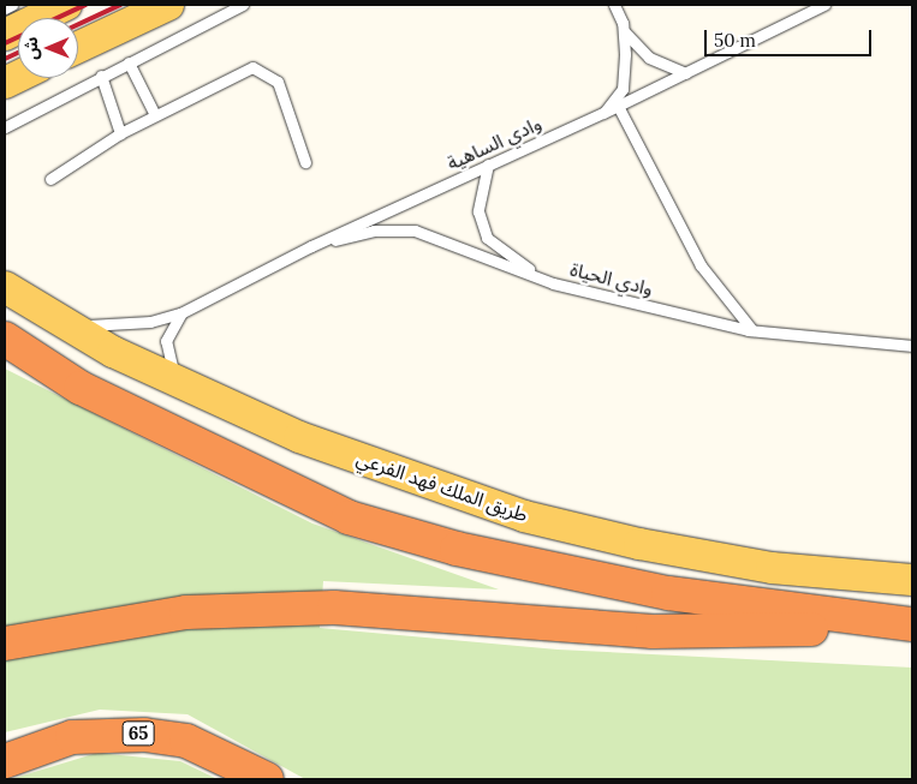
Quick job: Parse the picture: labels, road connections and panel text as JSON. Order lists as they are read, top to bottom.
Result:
{
  "streets": {
    "highway": ["65"],
    "main road": ["طريق الملك فهد الفرعي"],
    "lane": ["وادي الساهية", "وادي الحياة"]
  },
  "crossings": [
    ["وادي الساهية", "وادي الحياة"],
    ["وادي الساهية", "طريق الملك فهد الفرعي"]
  ],
  "scale_bar": "50 m",
  "north": "left"
}
